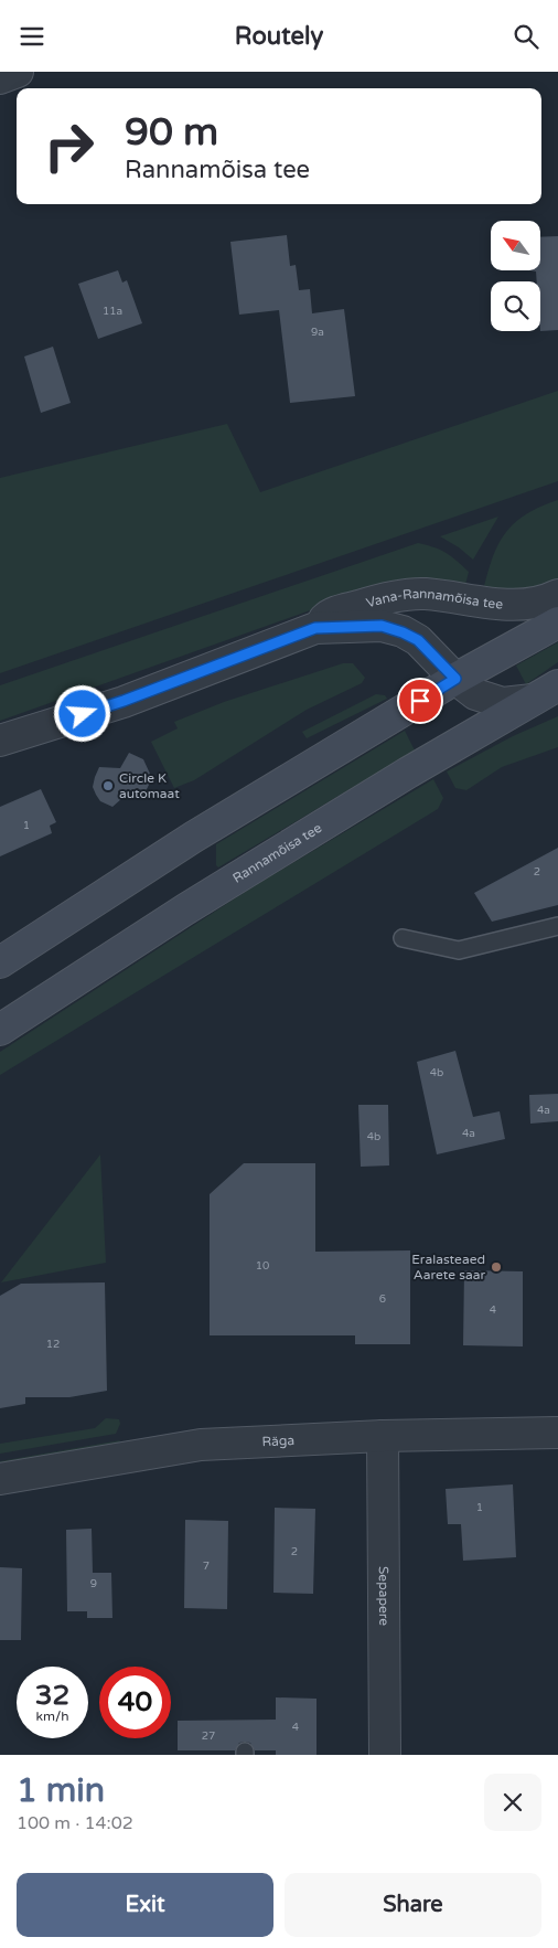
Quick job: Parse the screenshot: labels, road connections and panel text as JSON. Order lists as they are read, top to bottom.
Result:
{
  "streets": {
    "main road": ["Rannamõisa tee"],
    "street": ["Vana-Rannamõisa tee", "Räga", "Sepapere"]
  },
  "crossings": [
    ["Vana-Rannamõisa tee", "Rannamõisa tee"],
    ["Räga", "Sepapere"]
  ],
  "places": ["Circle K automaat", "Eralasteaed Aarete saar"],
  "house_numbers": [
    "11a",
    "9a",
    "1",
    "2",
    "4b",
    "4a",
    "4a",
    "4b",
    "10",
    "6",
    "4",
    "12",
    "1",
    "2",
    "7",
    "9",
    "4",
    "27"
  ],
  "north": "top left",
  "page": {
    "header": "Routely",
    "turn": ["90 m", "Rannamõisa tee"],
    "speed": "32 km/h",
    "limit": "40",
    "heading": ["1 min", "100 m · 14:02"],
    "buttons": ["Exit", "Share"]
  }
}
